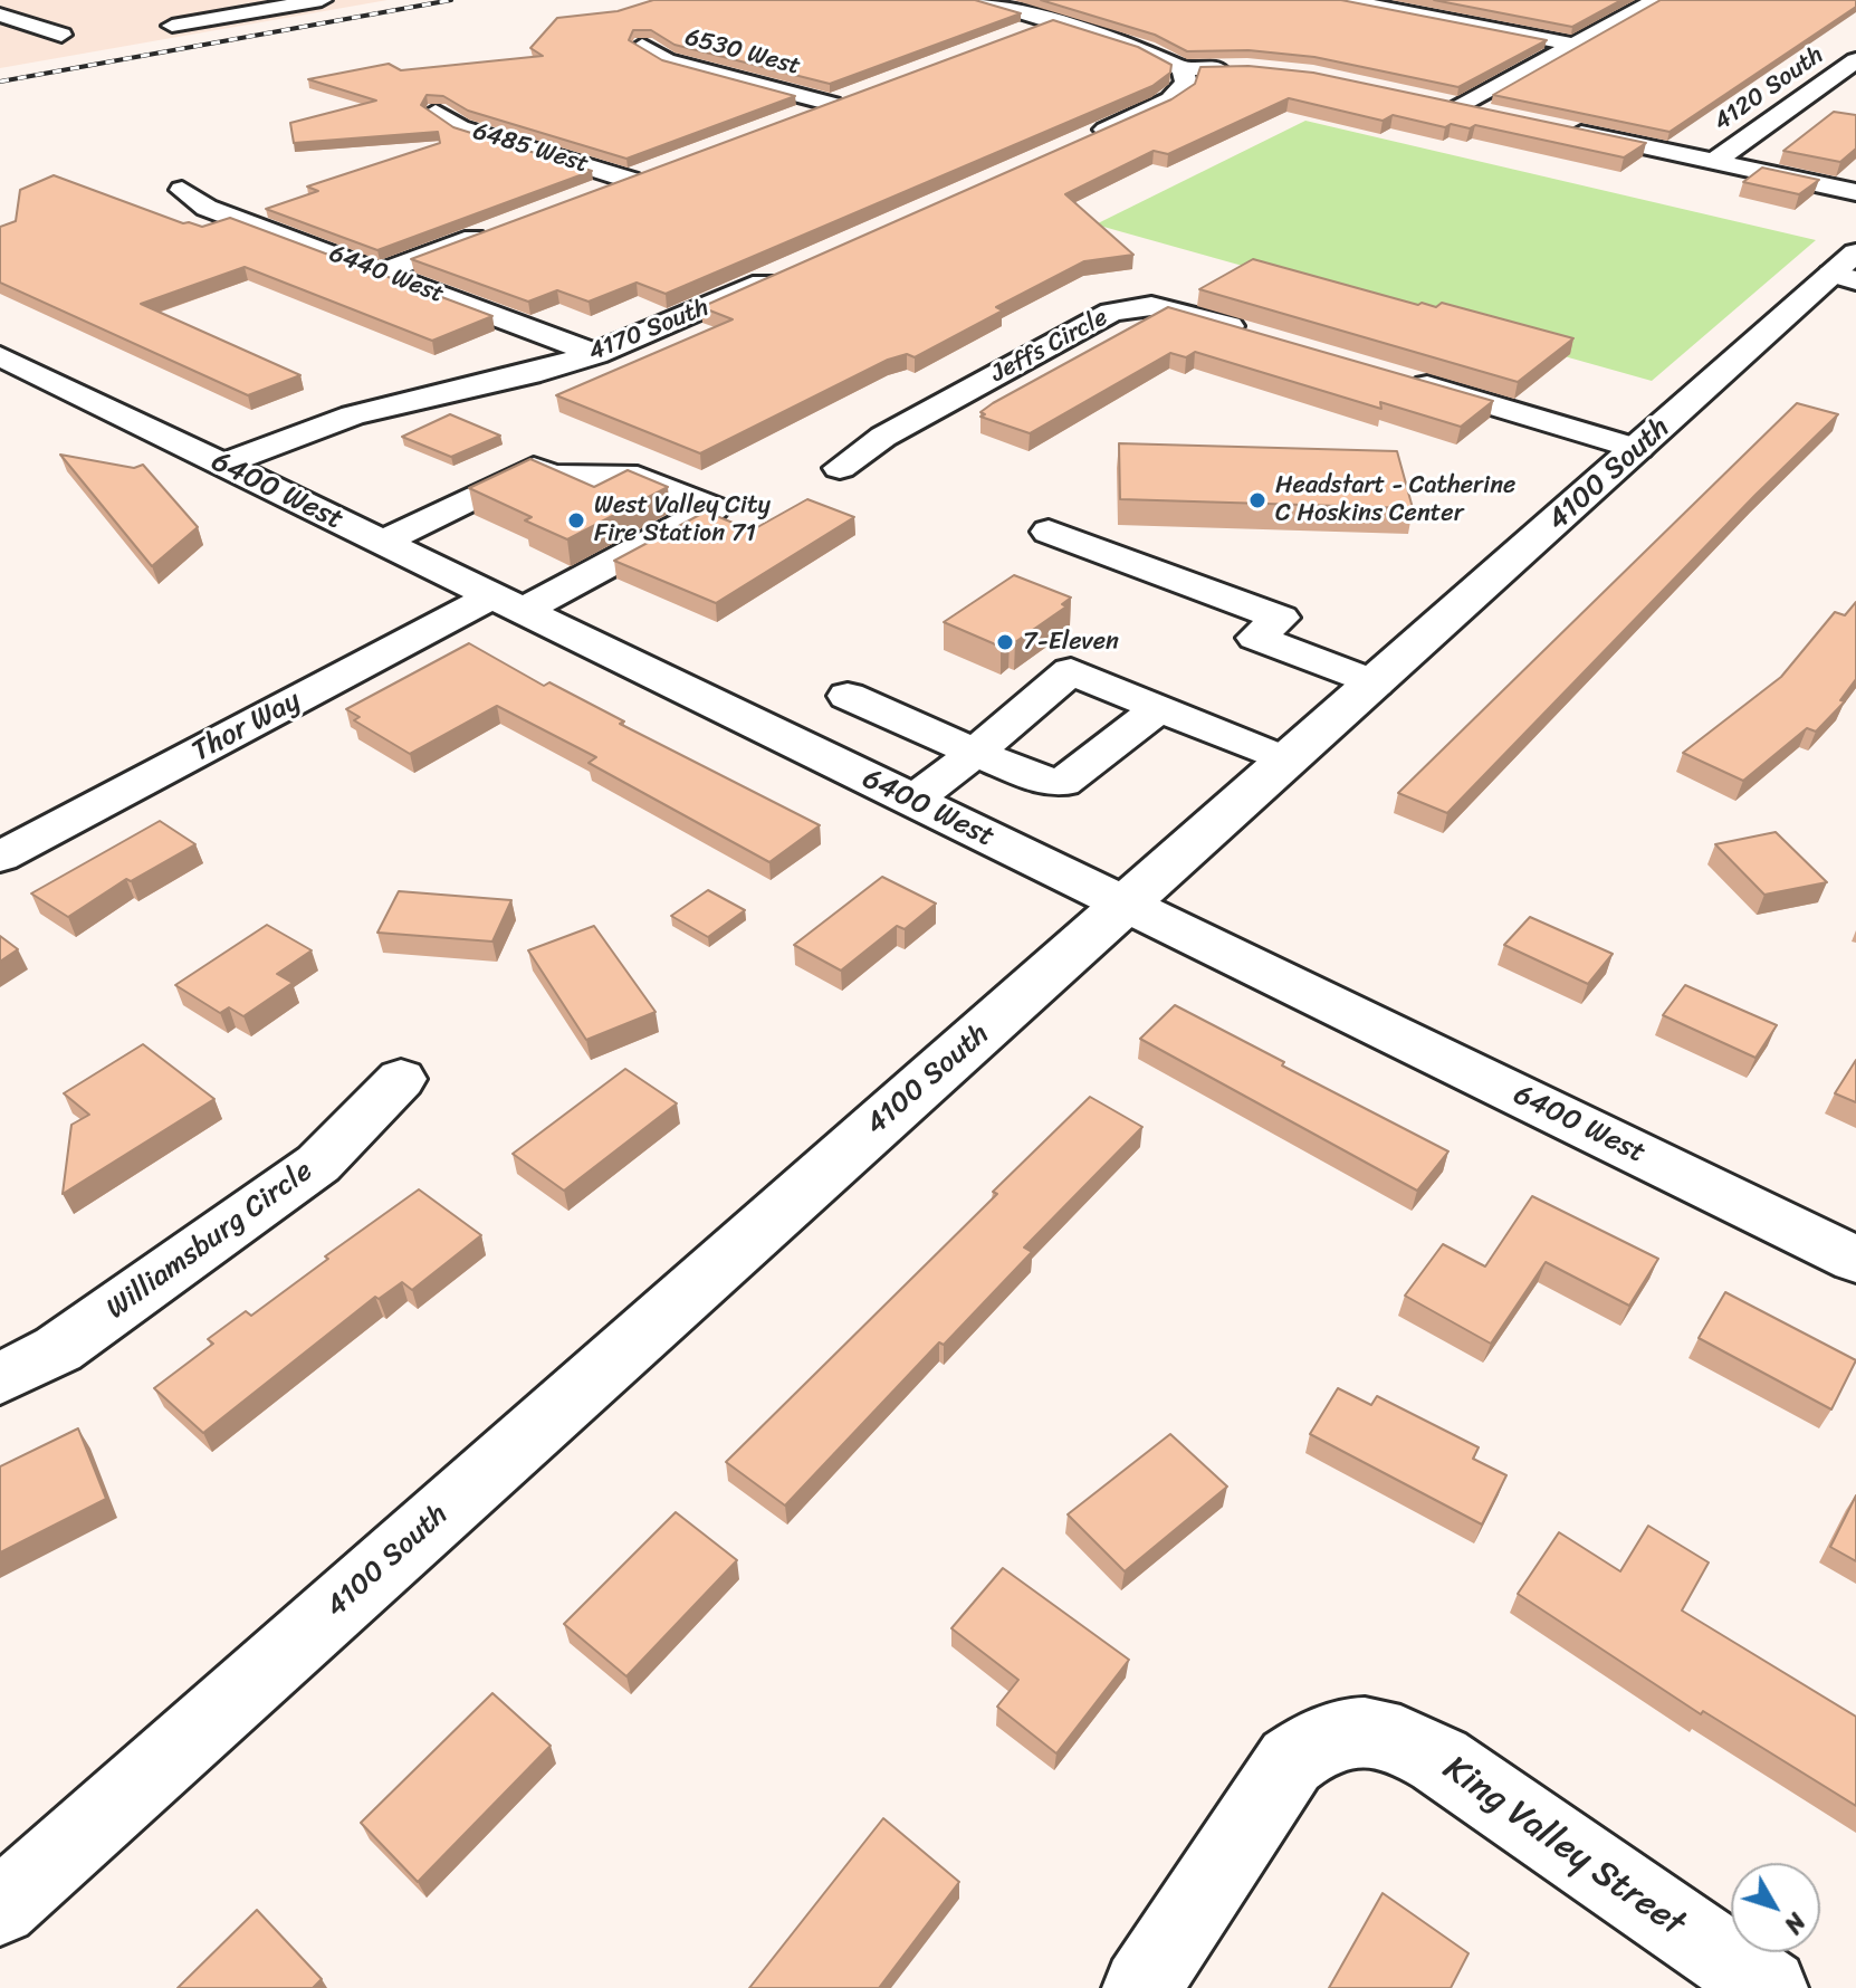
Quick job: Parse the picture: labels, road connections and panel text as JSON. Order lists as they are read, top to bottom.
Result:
{
  "streets": {
    "street": [
      "6530 West",
      "4120 South",
      "6485 West",
      "6440 West",
      "4170 South",
      "Jeffs Circle",
      "4100 South",
      "6400 West",
      "Thor Way",
      "Williamsburg Circle",
      "King Valley Street"
    ]
  },
  "crossings": [
    ["6440 West", "4170 South"],
    ["4170 South", "6400 West"],
    ["4100 South", "6400 West"],
    ["6400 West", "Thor Way"]
  ],
  "places": ["Headstart - Catherine C Hoskins Center", "West Valley City Fire Station 71", "7-Eleven"],
  "north": "bottom right"
}
